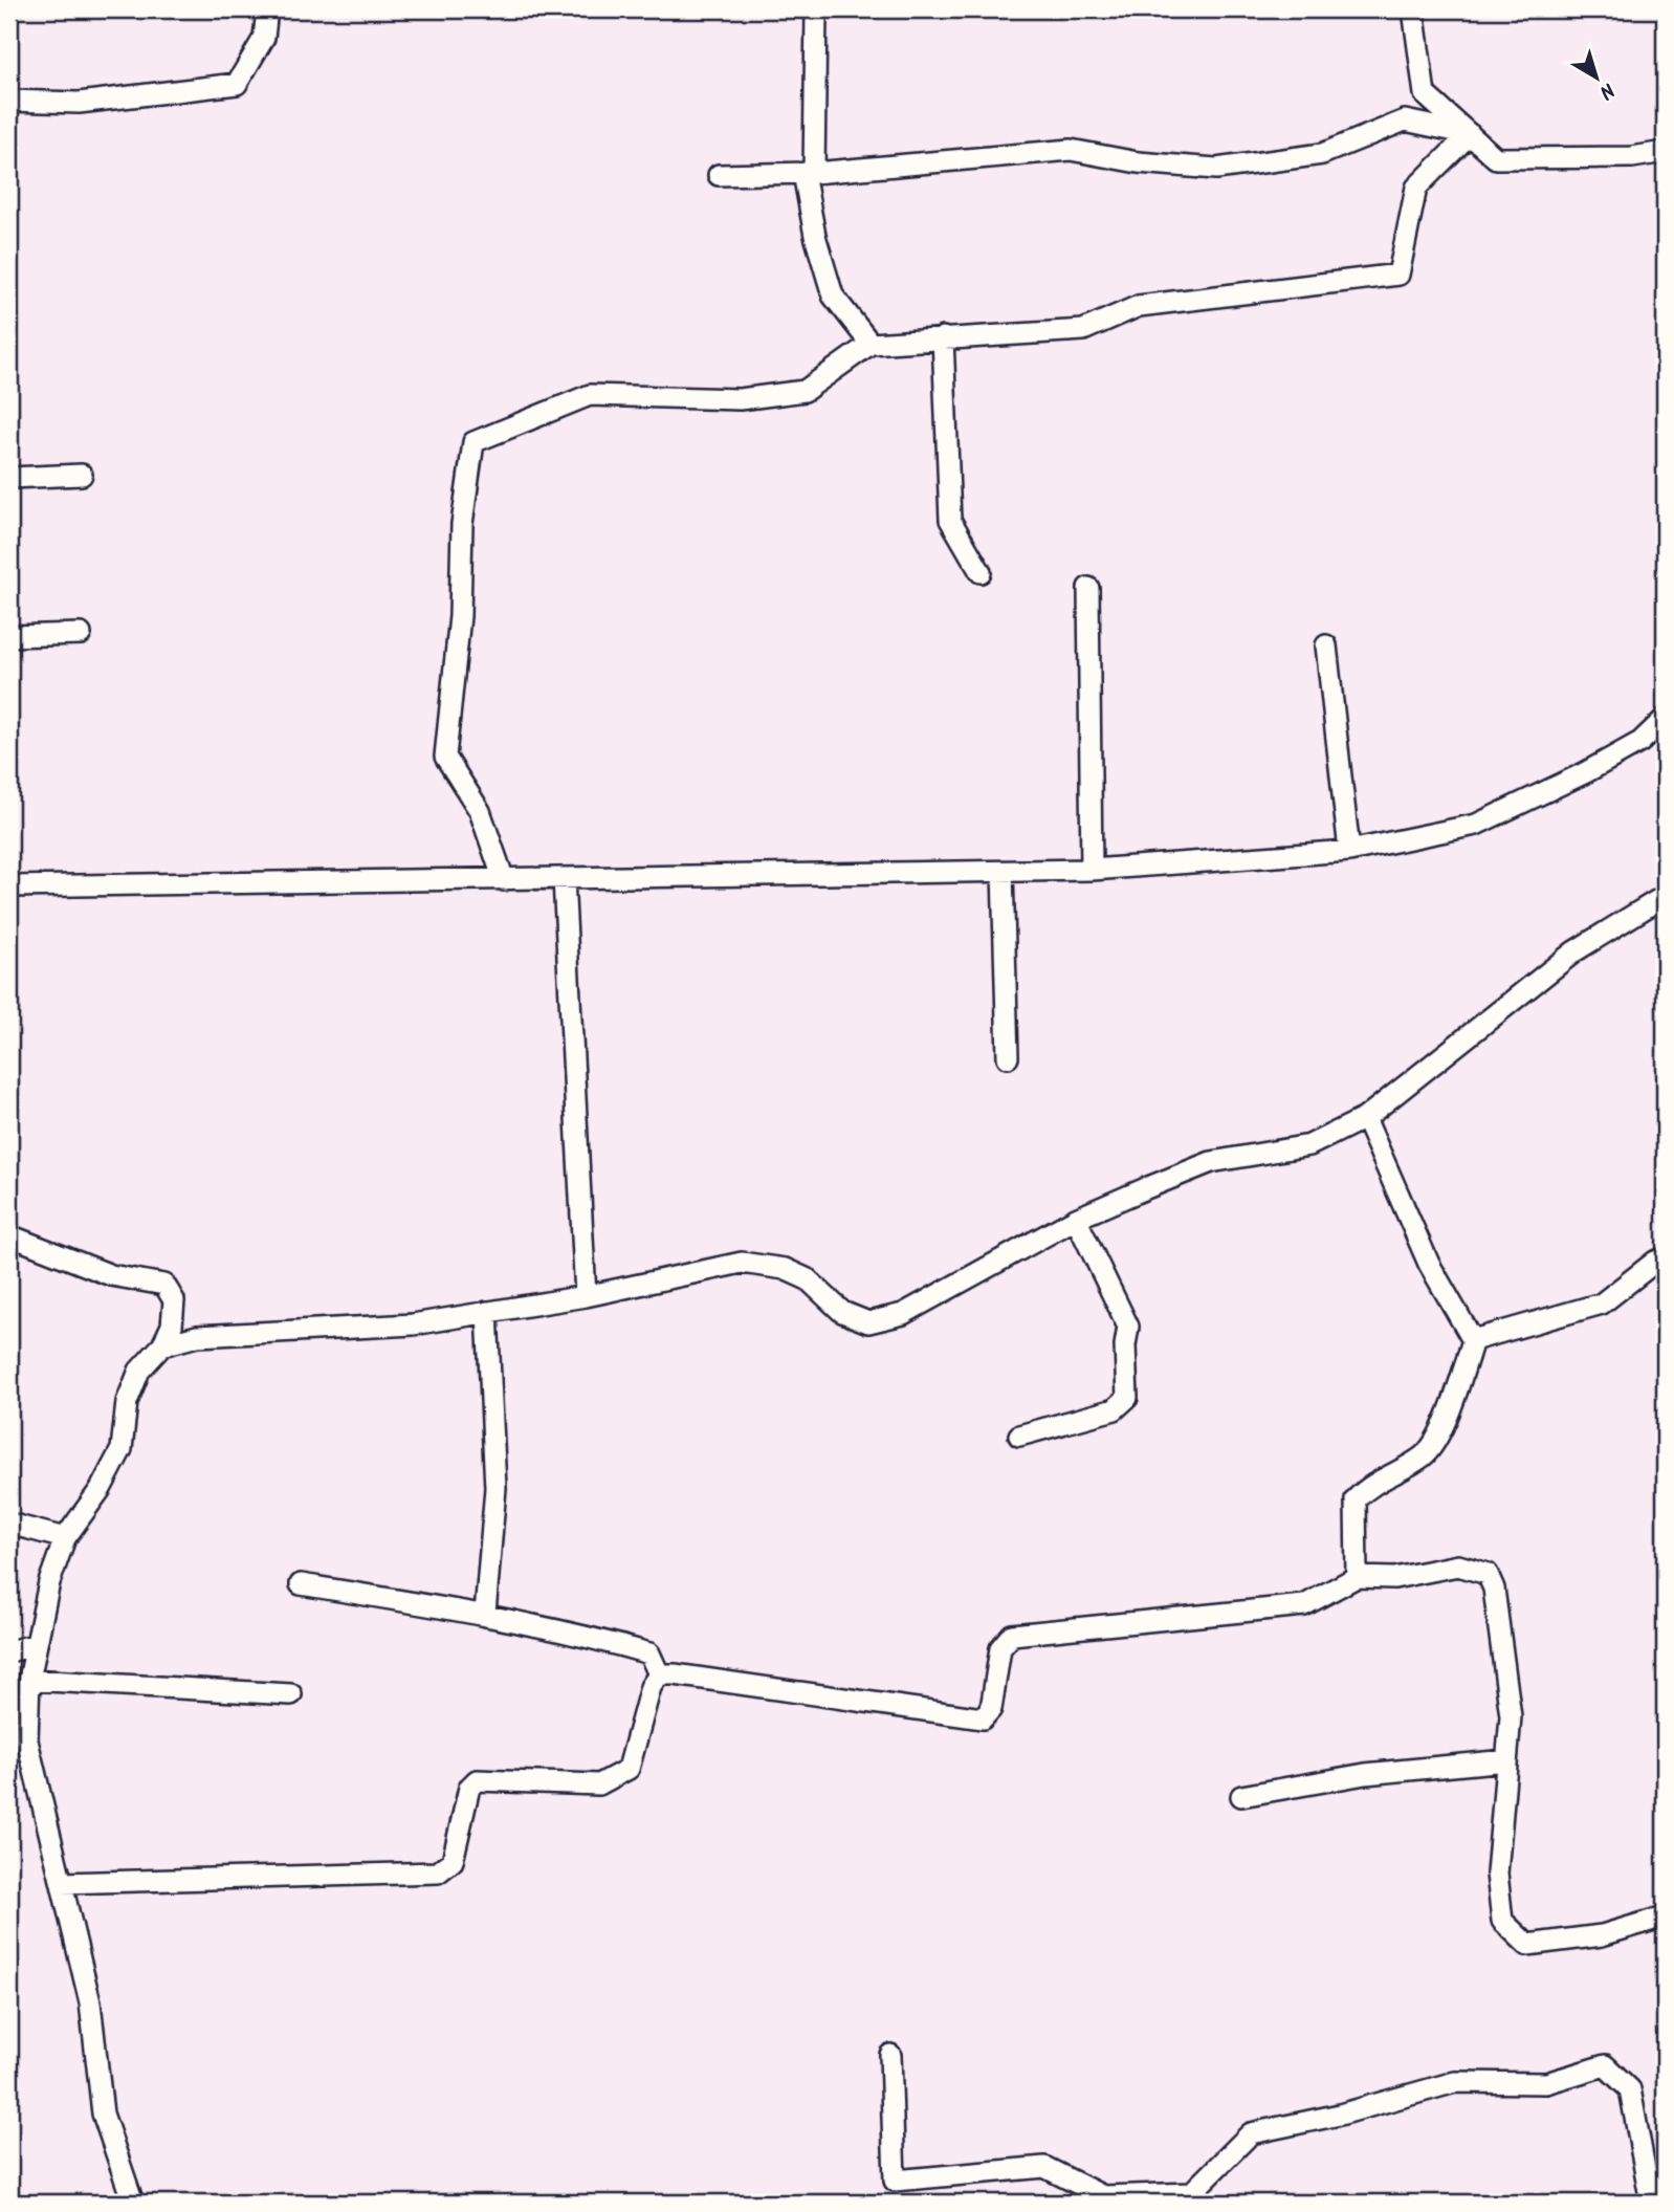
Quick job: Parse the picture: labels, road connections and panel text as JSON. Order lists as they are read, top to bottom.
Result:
{
  "north": "bottom right"
}
